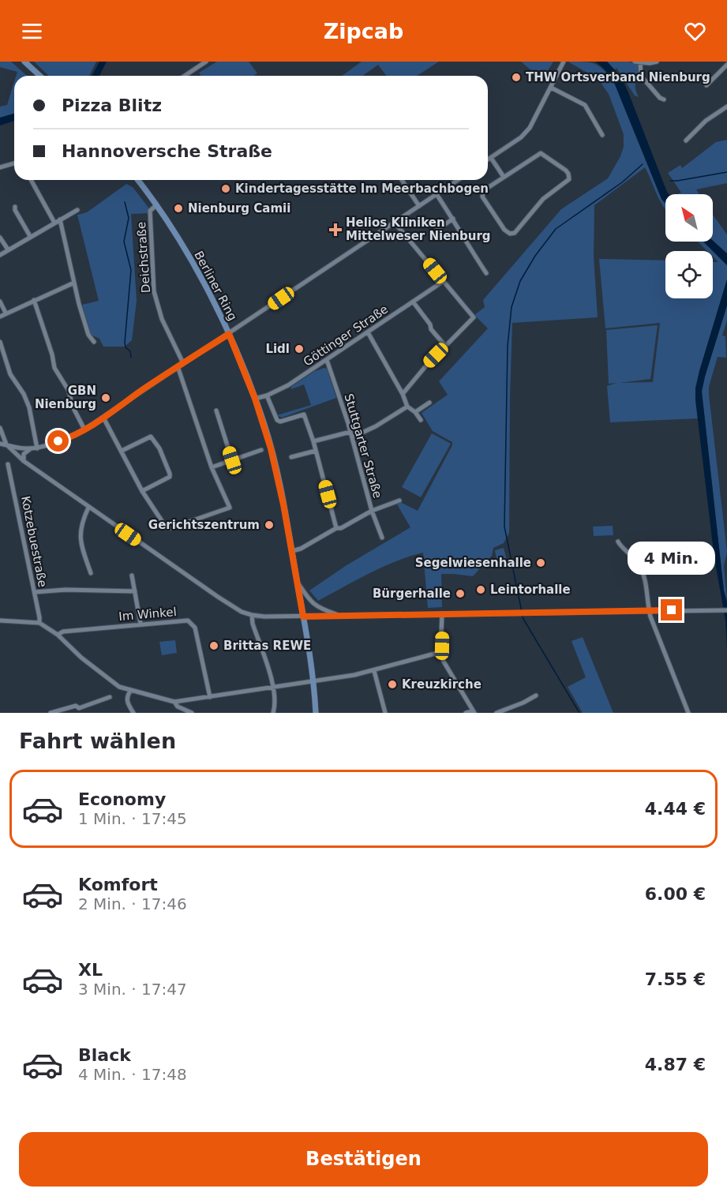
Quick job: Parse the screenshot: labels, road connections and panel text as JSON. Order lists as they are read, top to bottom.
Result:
{
  "streets": {
    "main road": ["Berliner Ring"],
    "street": [
      "Deichstraße",
      "Göttinger Straße",
      "Stuttgarter Straße",
      "Kotzebuestraße",
      "Im Winkel"
    ]
  },
  "crossings": [
    ["Deichstraße", "Berliner Ring"],
    ["Berliner Ring", "Göttinger Straße"],
    ["Göttinger Straße", "Stuttgarter Straße"]
  ],
  "places": {
    "other": [
      "THW Ortsverband Nienburg",
      "Kindertagesstätte Im Meerbachbogen",
      "Nienburg Camii",
      "Lidl",
      "GBN Nienburg",
      "Gerichtszentrum",
      "Segelwiesenhalle",
      "Leintorhalle",
      "Bürgerhalle",
      "Brittas REWE",
      "Kreuzkirche"
    ],
    "health": ["Helios Kliniken Mittelweser Nienburg"]
  },
  "north": "top left",
  "page": {
    "header": "Zipcab",
    "banner": ["Pizza Blitz", "Hannoversche Straße"],
    "bubble": "4 Min.",
    "heading": "Fahrt wählen",
    "list": [
      {
        "name": "Economy",
        "note": "1 Min. · 17:45",
        "value": "4.44 €"
      },
      {
        "name": "Komfort",
        "note": "2 Min. · 17:46",
        "value": "6.00 €"
      },
      {
        "name": "XL",
        "note": "3 Min. · 17:47",
        "value": "7.55 €"
      },
      {
        "name": "Black",
        "note": "4 Min. · 17:48",
        "value": "4.87 €"
      }
    ],
    "buttons": "Bestätigen"
  }
}
